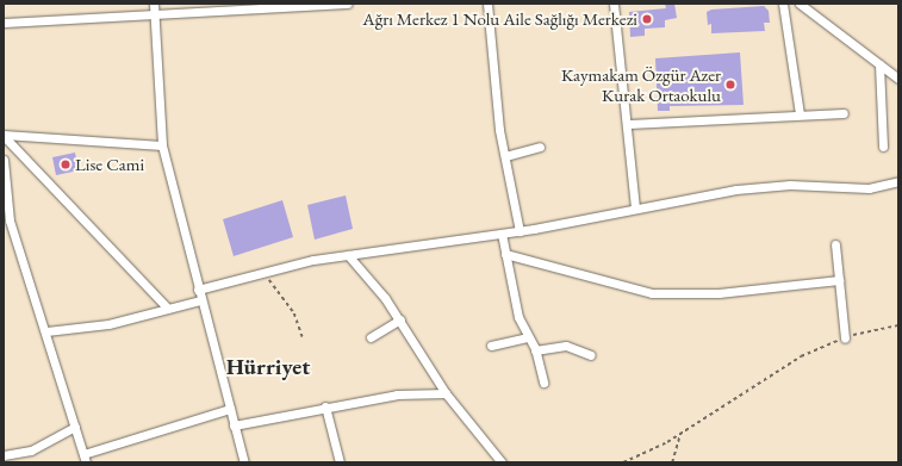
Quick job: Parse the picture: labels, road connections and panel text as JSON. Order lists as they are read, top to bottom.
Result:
{
  "districts": ["Hürriyet"],
  "places": ["Ağrı Merkez 1 Nolu Aile Sağlığı Merkezi", "Kaymakam Özgür Azer Kurak Ortaokulu", "Lise Cami"]
}
